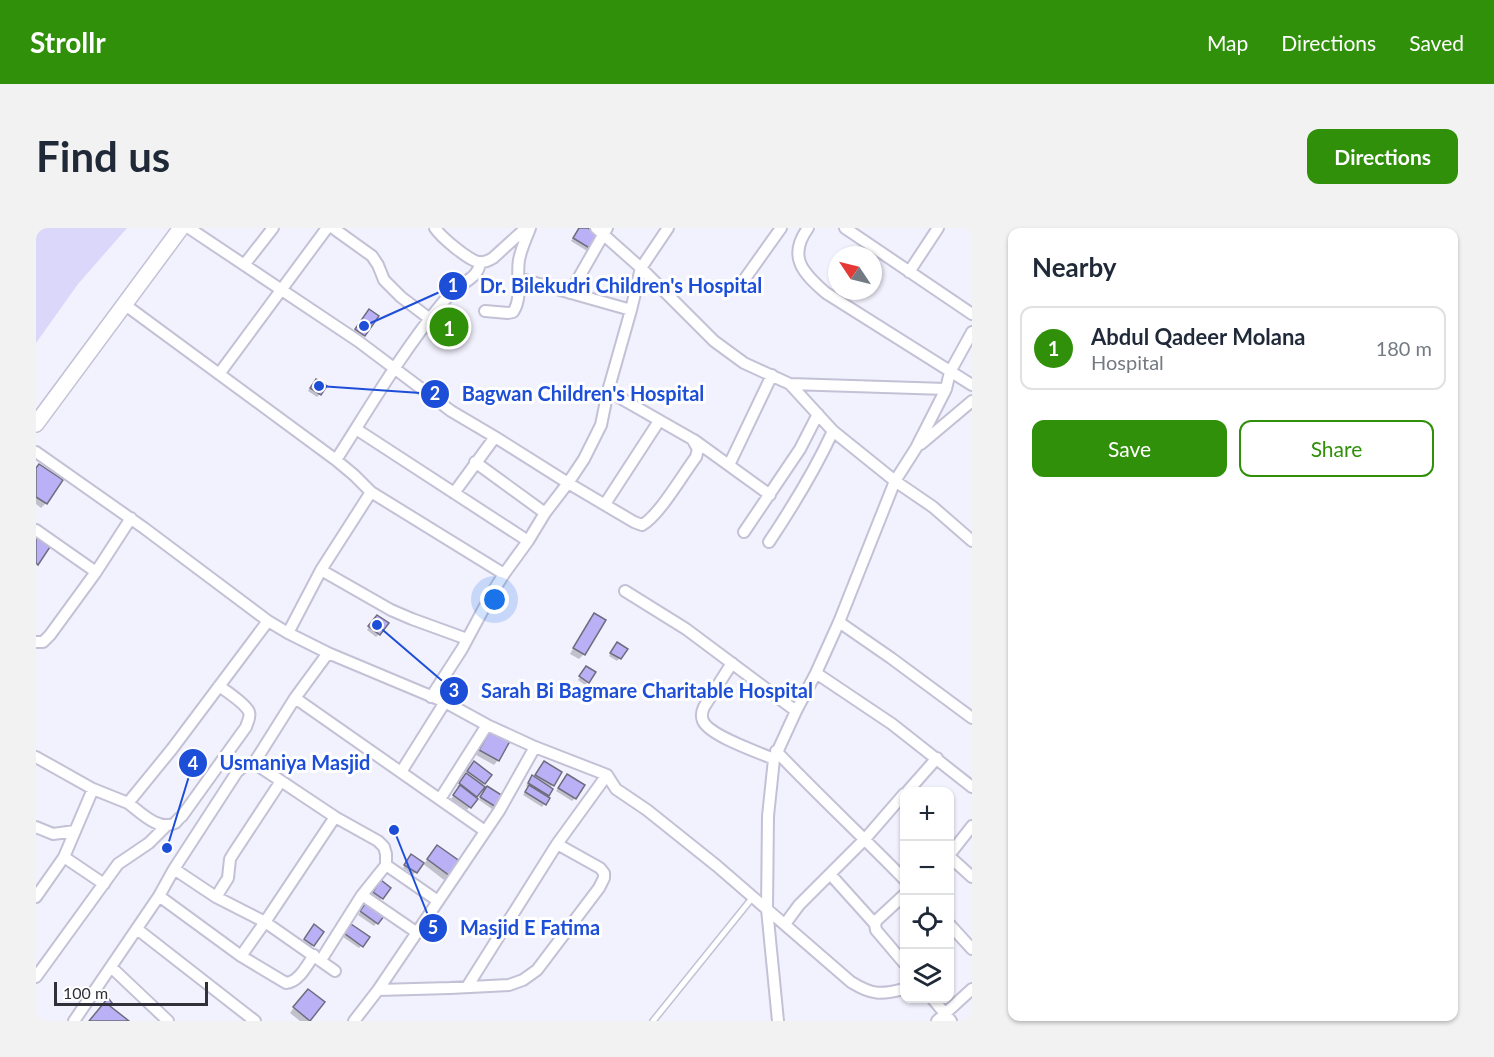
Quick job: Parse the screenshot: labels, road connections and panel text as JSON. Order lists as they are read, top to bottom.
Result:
{
  "places": [
    "Dr. Bilekudri Children's Hospital",
    "Bagwan Children's Hospital",
    "Sarah Bi Bagmare Charitable Hospital",
    "Masjid E Fatima",
    "Usmaniya Masjid"
  ],
  "scale_bar": "100 m",
  "north": "top left",
  "page": {
    "header": "Strollr",
    "nav": ["Map", "Directions", "Saved"],
    "buttons": [
      "Directions",
      ["Save", "Share"]
    ],
    "title": "Find us",
    "heading": "Nearby",
    "pins": "1",
    "list": [
      {
        "mark": "1",
        "name": "Abdul Qadeer Molana",
        "note": "Hospital",
        "value": "180 m"
      }
    ],
    "map_buttons": ["+", "−"],
    "scale": "100 m"
  }
}
